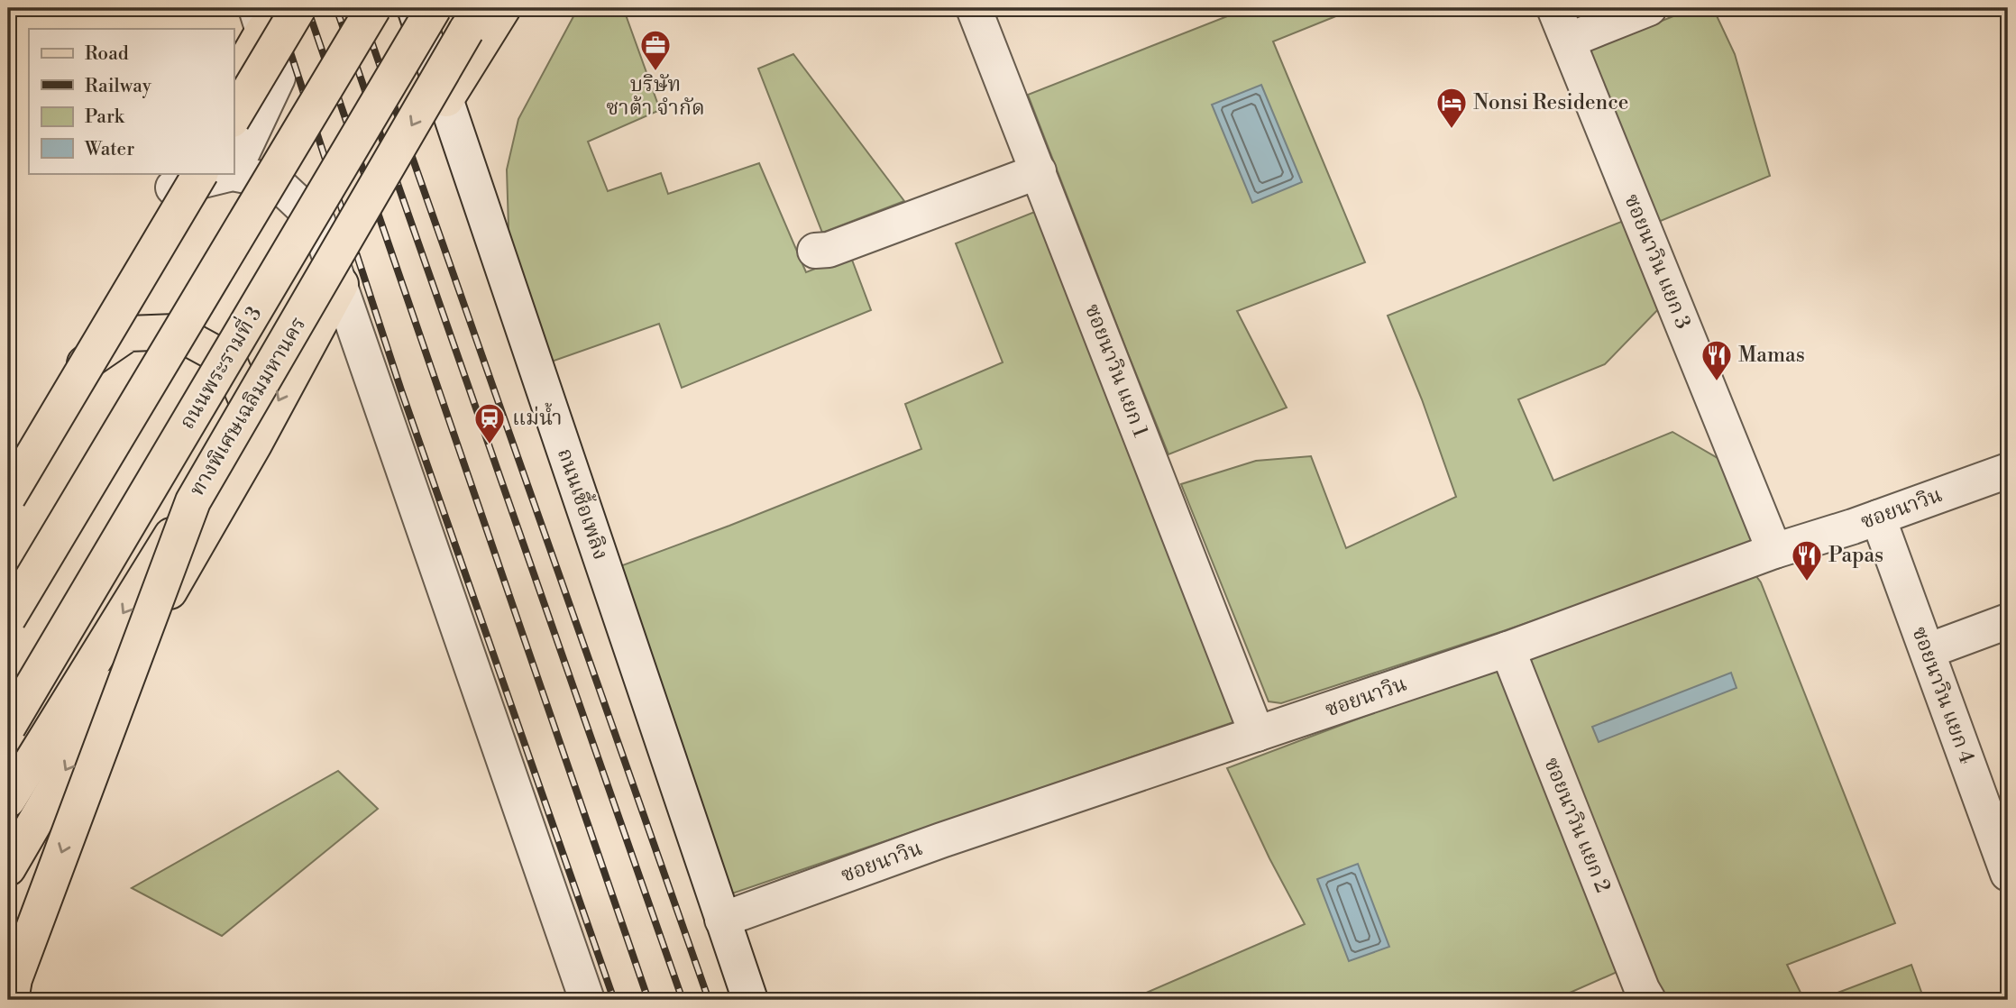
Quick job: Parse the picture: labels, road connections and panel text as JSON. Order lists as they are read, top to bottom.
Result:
{
  "streets": {
    "main road": ["ถนนพระรามที่ 3", "ทางพิเศษเฉลิมมหานคร"],
    "street": [
      "ซอยนาวิน แยก 3",
      "ซอยนาวิน แยก 1",
      "ถนนเชื้อเพลิง",
      "ซอยนาวิน",
      "ซอยนาวิน แยก 4",
      "ซอยนาวิน แยก 2"
    ]
  },
  "crossings": [
    ["ซอยนาวิน แยก 3", "ซอยนาวิน"],
    ["ซอยนาวิน แยก 1", "ซอยนาวิน"],
    ["ถนนเชื้อเพลิง", "ซอยนาวิน"],
    ["ซอยนาวิน", "ซอยนาวิน แยก 4"],
    ["ซอยนาวิน", "ซอยนาวิน แยก 2"]
  ],
  "places": {
    "office": ["บริษัท ซาต้า จำกัด"],
    "hotel": ["Nonsi Residence"],
    "restaurant": ["Mamas", "Papas"],
    "station": ["แม่น้ำ"]
  },
  "legend": [
    "Road",
    "Railway",
    "Park",
    "Water"
  ]
}
